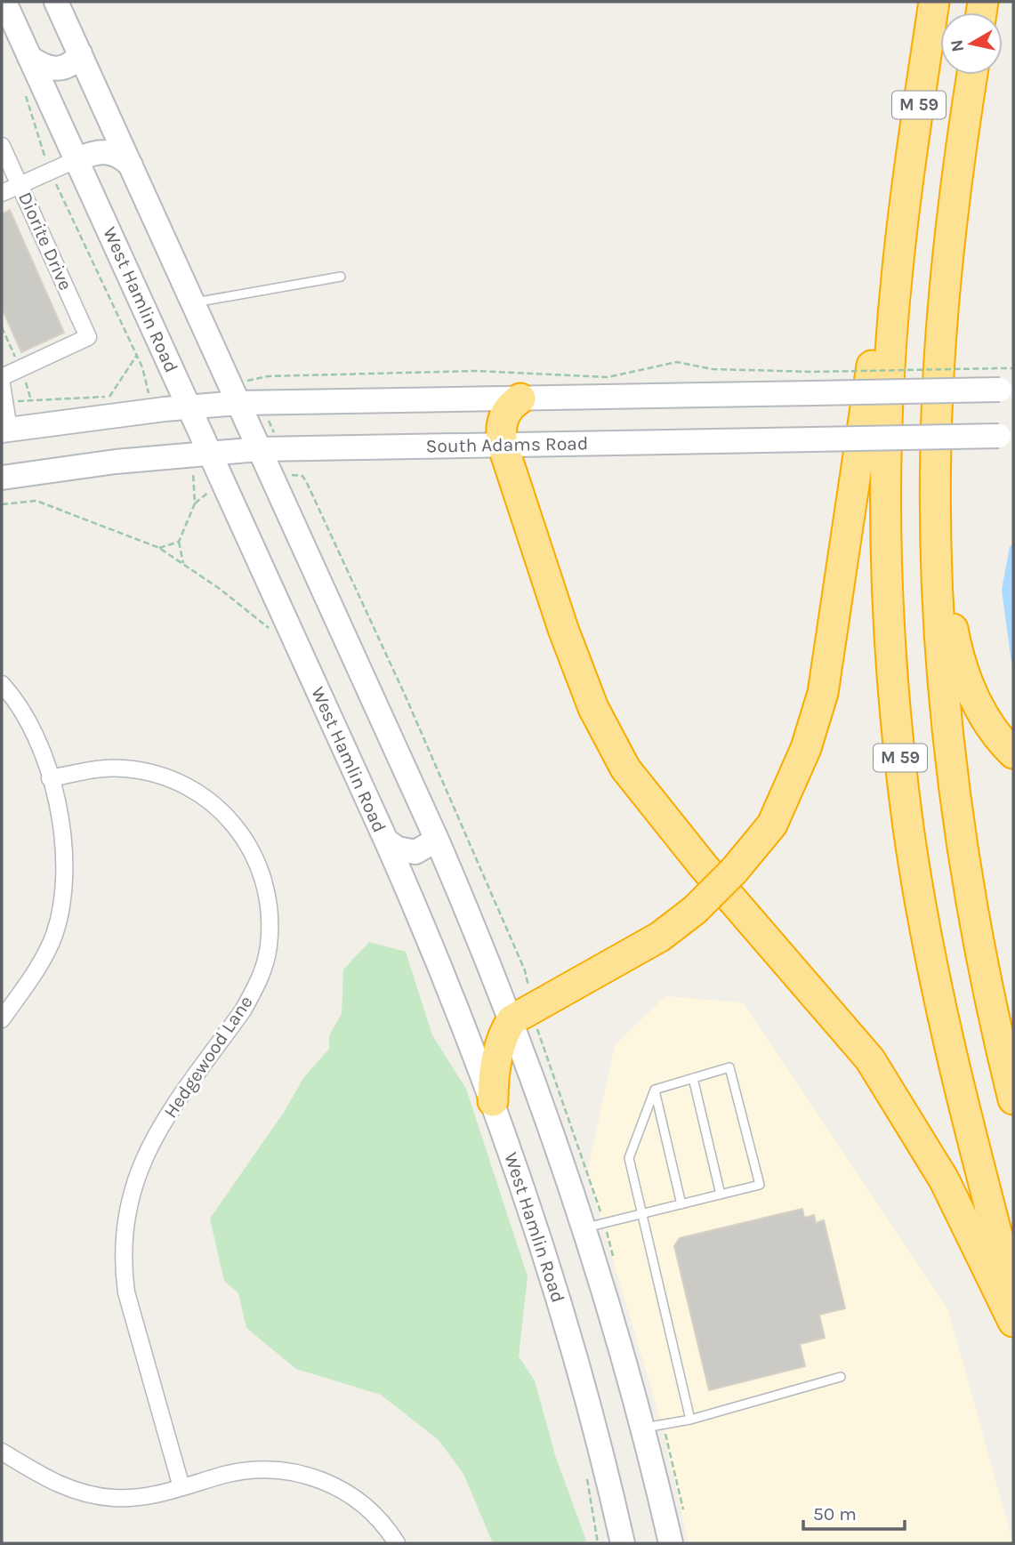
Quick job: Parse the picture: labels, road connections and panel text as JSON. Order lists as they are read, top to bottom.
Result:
{
  "streets": {
    "highway": ["M 59"],
    "main road": ["West Hamlin Road", "South Adams Road"],
    "street": ["Diorite Drive", "Hedgewood Lane"]
  },
  "crossings": [
    ["West Hamlin Road", "South Adams Road"]
  ],
  "scale_bar": "50 m",
  "north": "left"
}
